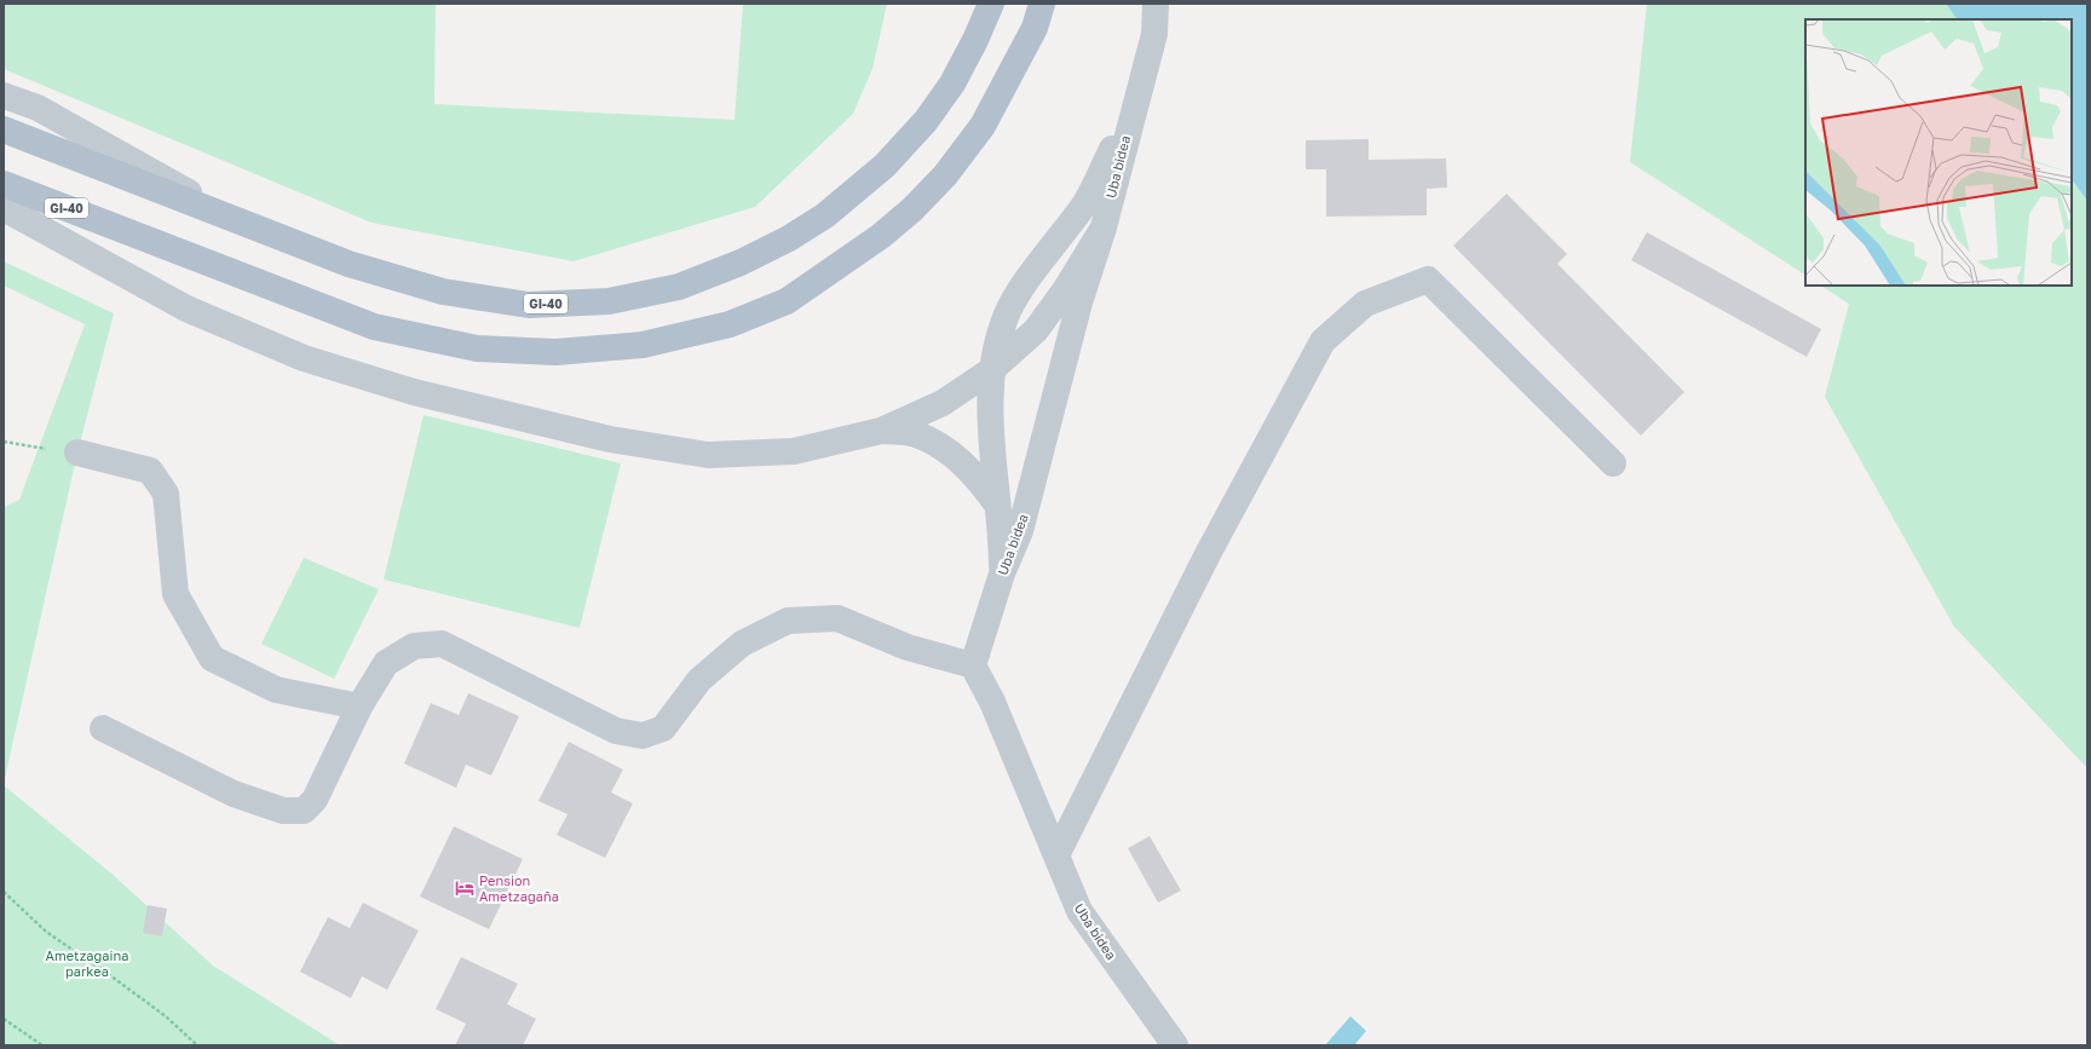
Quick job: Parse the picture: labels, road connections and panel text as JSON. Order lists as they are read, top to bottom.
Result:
{
  "streets": {
    "main road": ["GI-40"],
    "street": ["Uba bidea"]
  },
  "parks": ["Ametzagaina parkea"],
  "places": {
    "hotel": ["Pension Ametzagaña"]
  }
}
